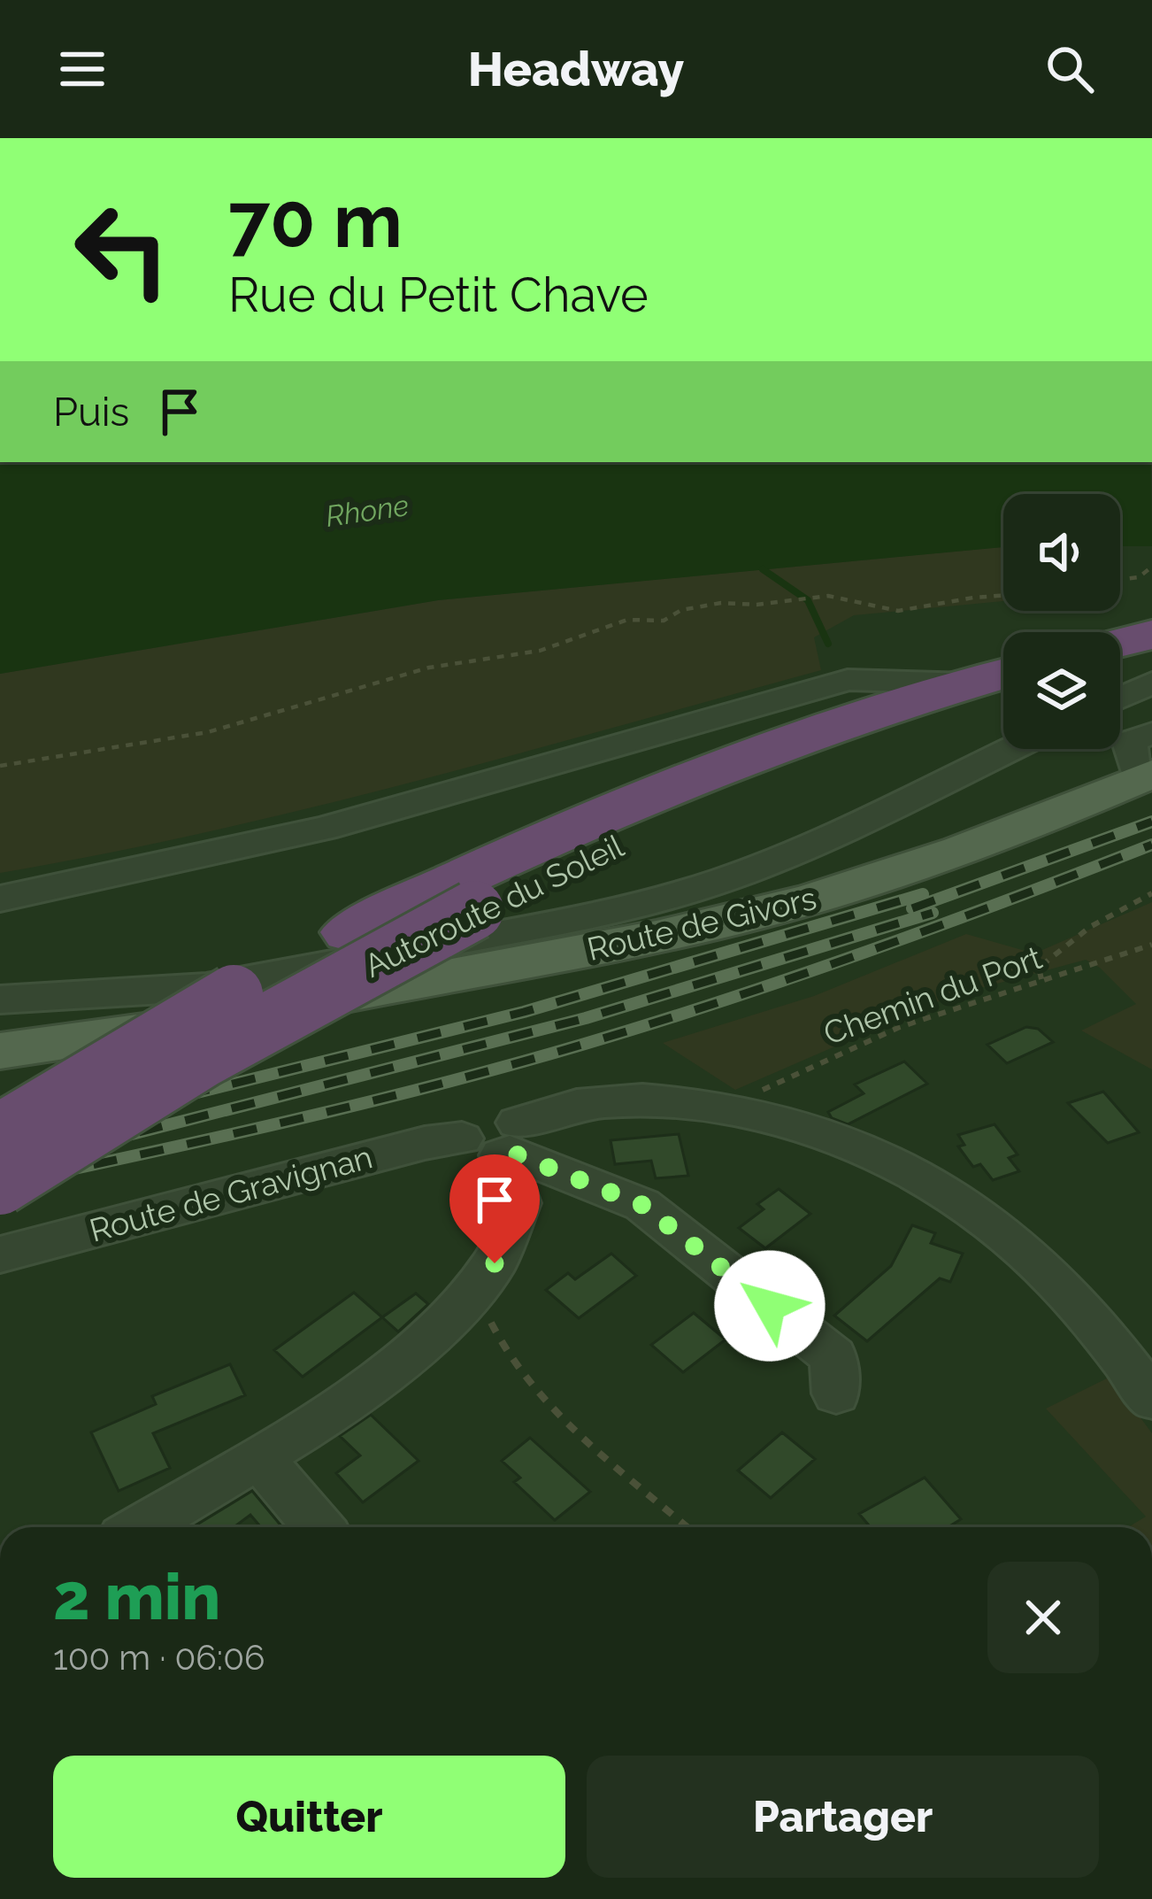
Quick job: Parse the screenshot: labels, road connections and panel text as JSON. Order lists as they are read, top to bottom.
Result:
{
  "streets": {
    "highway": ["Autoroute du Soleil"],
    "main road": ["Route de Givors"],
    "street": ["Route de Gravignan"],
    "path": ["Chemin du Port"]
  },
  "crossings": [
    ["Chemin du Port", "Route de Gravignan"]
  ],
  "water": ["Rhone"],
  "page": {
    "header": "Headway",
    "turn": ["70 m", "Rue du Petit Chave"],
    "then": "Puis",
    "heading": ["2 min", "100 m · 06:06"],
    "buttons": ["Quitter", "Partager"]
  }
}
